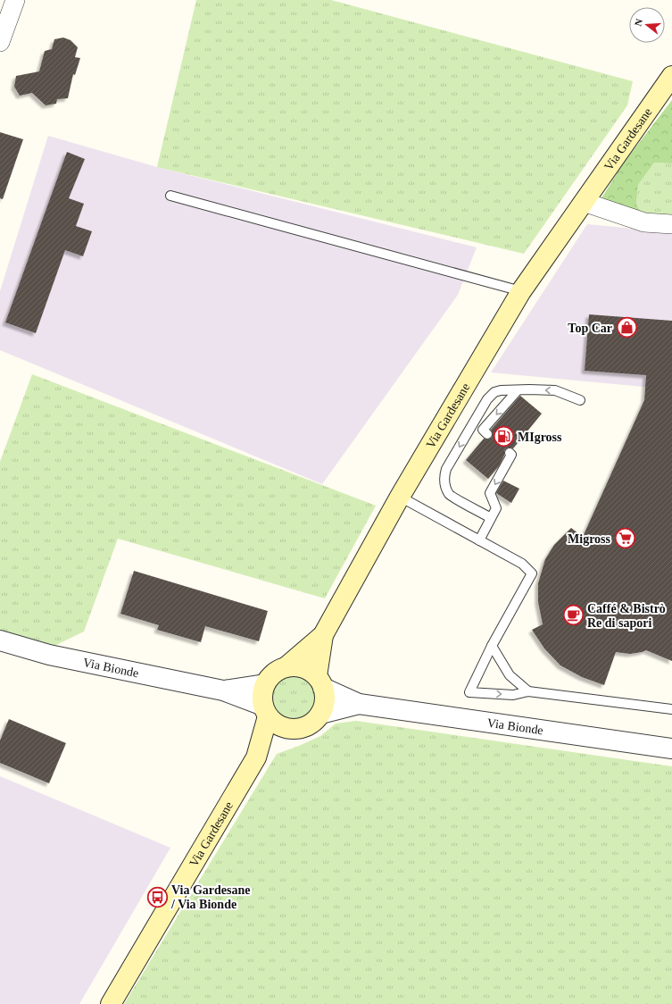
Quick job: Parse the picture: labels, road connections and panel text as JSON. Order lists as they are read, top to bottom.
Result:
{
  "streets": {
    "main road": ["Via Gardesane"],
    "street": ["Via Bionde"]
  },
  "crossings": [
    ["Via Gardesane", "Via Bionde"]
  ],
  "places": {
    "shop": ["Top Car"],
    "fuel station": ["MIgross"],
    "supermarket": ["Migross"],
    "cafe": ["Caffé & Bistrò Re di sapori"],
    "bus stop": ["Via Gardesane / Via Bionde"]
  },
  "north": "left"
}
